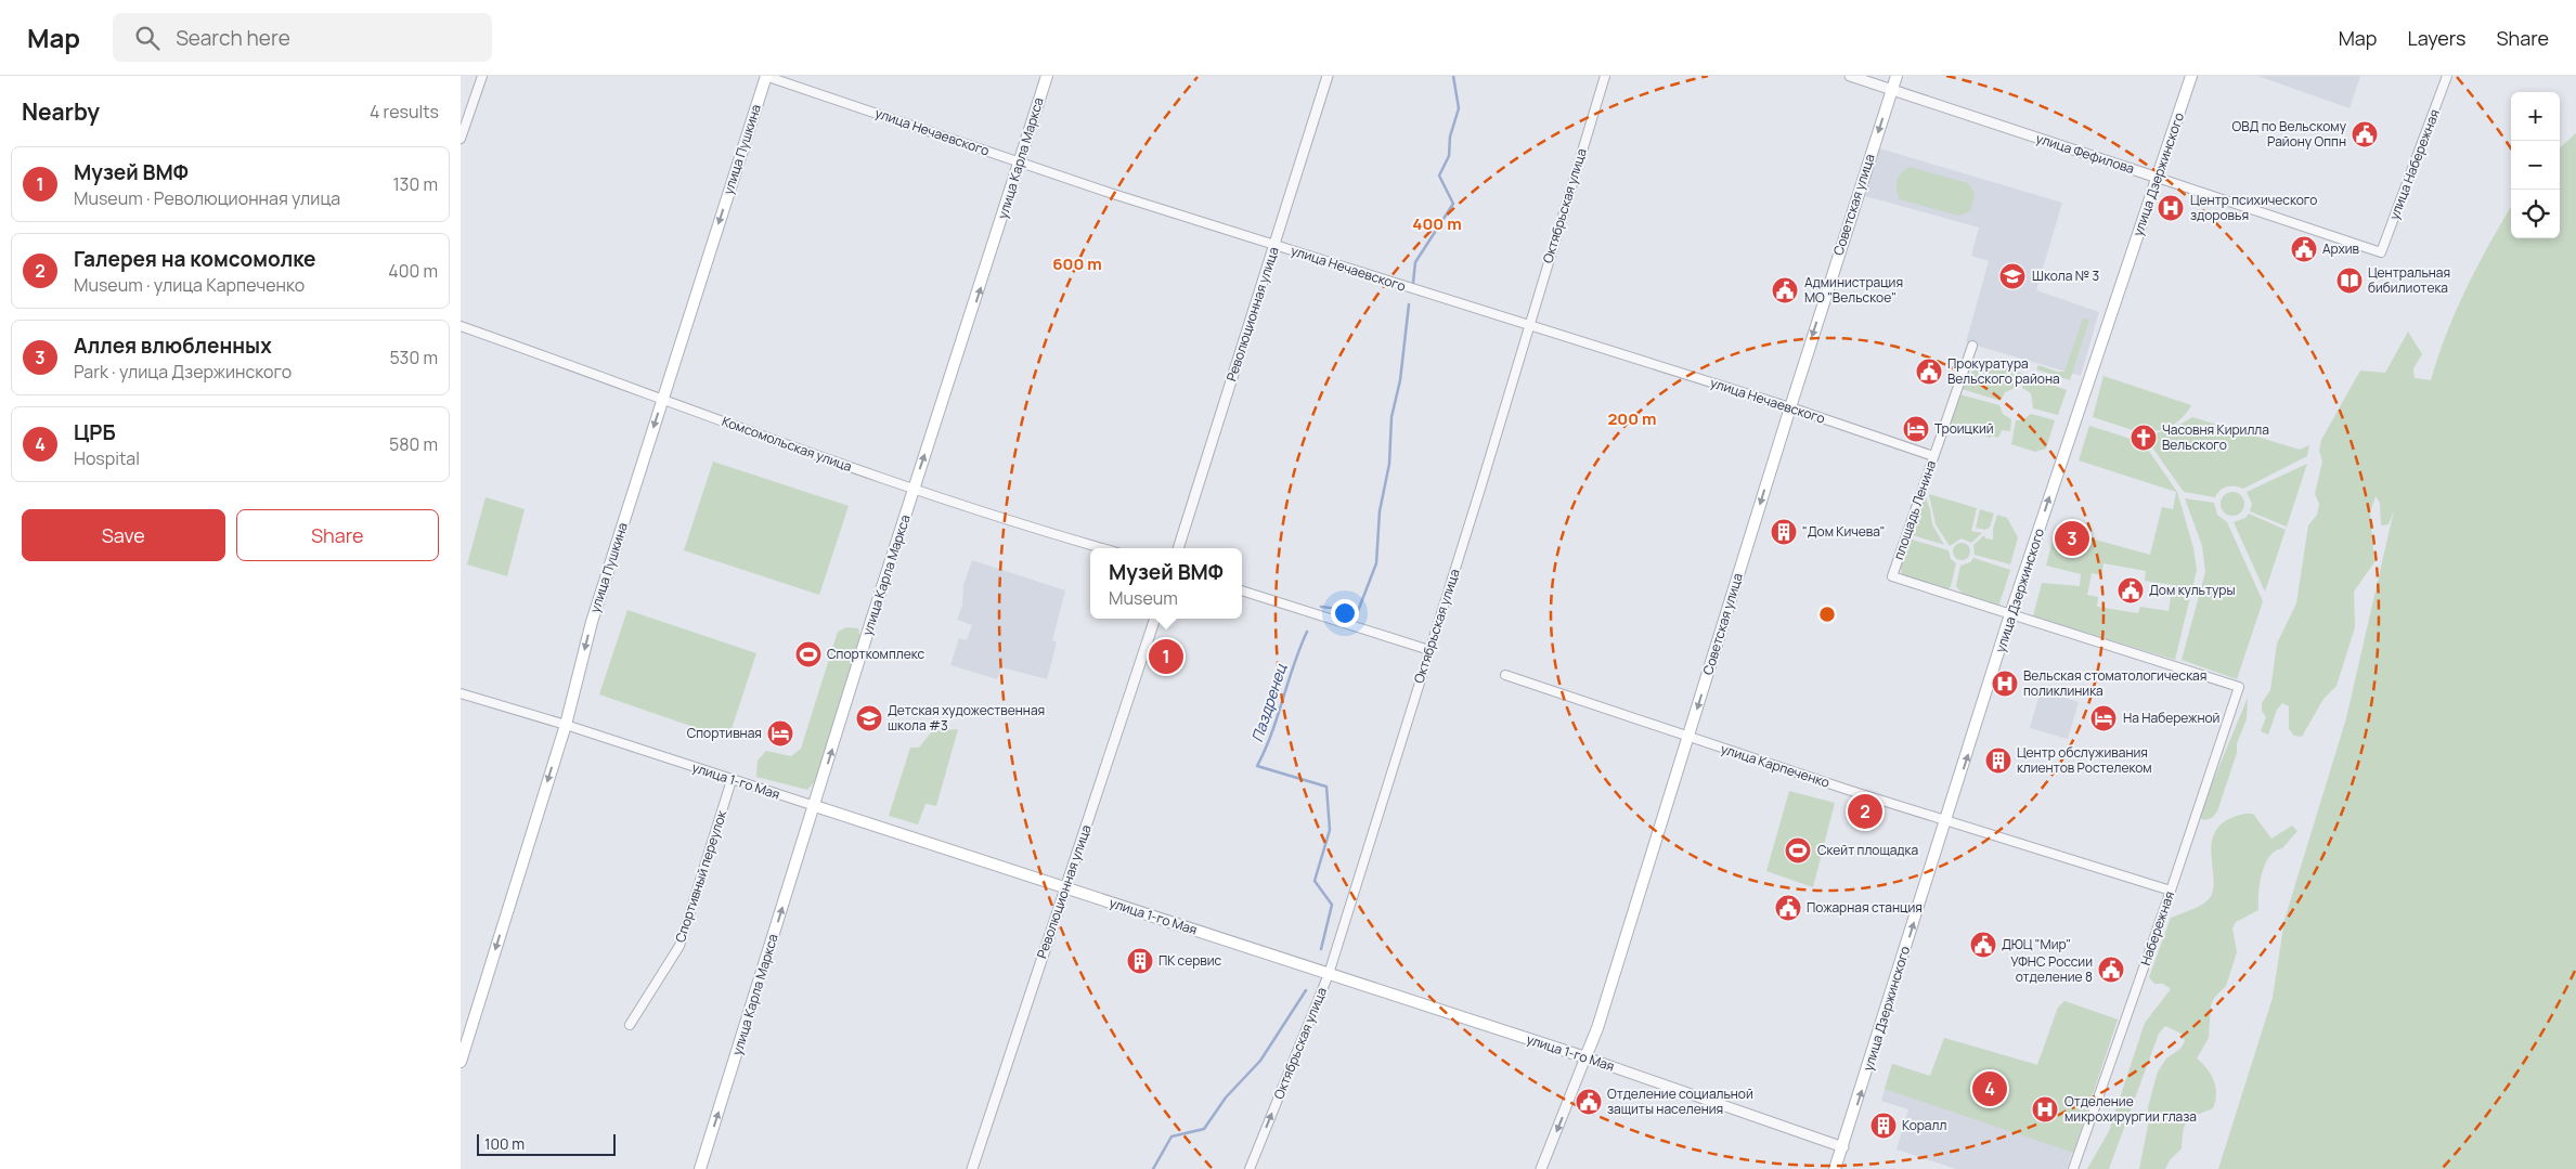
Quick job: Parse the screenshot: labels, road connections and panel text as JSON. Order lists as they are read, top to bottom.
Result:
{
  "streets": {
    "main road": [
      "улица Пушкина",
      "улица Карла Маркса",
      "улица Дзержинского",
      "Советская улица",
      "улица 1-го Мая"
    ],
    "street": [
      "улица Нечаевского",
      "улица Фефилова",
      "улица Набережная",
      "Октябрьская улица",
      "Революционная улица",
      "Комсомольская улица",
      "площадь Ленина",
      "улица Карпеченко",
      "Спортивный переулок",
      "Набережная"
    ]
  },
  "crossings": [
    ["улица Нечаевского", "улица Пушкина"],
    ["улица Нечаевского", "улица Карла Маркса"],
    ["улица Нечаевского", "Советская улица"],
    ["улица Нечаевского", "Октябрьская улица"],
    ["улица Нечаевского", "Революционная улица"],
    ["улица Нечаевского", "площадь Ленина"],
    ["улица Пушкина", "Комсомольская улица"],
    ["улица Пушкина", "улица 1-го Мая"],
    ["улица Фефилова", "улица Набережная"],
    ["улица Фефилова", "улица Дзержинского"],
    ["улица Фефилова", "Советская улица"],
    ["улица Карла Маркса", "Комсомольская улица"],
    ["улица Карла Маркса", "улица 1-го Мая"],
    ["улица Дзержинского", "площадь Ленина"],
    ["улица Дзержинского", "улица Карпеченко"],
    ["улица Дзержинского", "улица 1-го Мая"],
    ["Советская улица", "улица Карпеченко"],
    ["Советская улица", "улица 1-го Мая"],
    ["Октябрьская улица", "улица 1-го Мая"],
    ["Революционная улица", "улица 1-го Мая"],
    ["площадь Ленина", "Набережная"],
    ["улица Карпеченко", "Набережная"],
    ["улица 1-го Мая", "Спортивный переулок"]
  ],
  "one_way": [
    "улица Пушкина",
    "улица Карла Маркса",
    "улица Дзержинского",
    "Советская улица"
  ],
  "water": ["Паздренец"],
  "places": {
    "public building": [
      "ОВД по Вельскому Району Оппн",
      "Архив",
      "Администрация МО \"Вельское\"",
      "Прокуратура Вельского района",
      "Дом культуры",
      "Пожарная станция",
      "ДЮЦ \"Мир\"",
      "УФНС России отделение 8",
      "Отделение социальной защиты населения"
    ],
    "hospital": ["Центр психического здоровья", "Вельская стоматологическая поликлиника", "Отделение микрохирургии глаза"],
    "school or university": ["Школа № 3", "Детская художественная школа #3"],
    "library": ["Центральная бибилиотека"],
    "hotel": ["Троицкий", "На Набережной", "Спортивная"],
    "church": ["Часовня Кирилла Вельского"],
    "building": [
      "\"Дом Кичева\"",
      "Центр обслуживания клиентов Ростелеком",
      "ПК сервис",
      "Коралл"
    ],
    "sports": ["Спорткомплекс", "Скейт площадка"]
  },
  "scale_bar": "100 m",
  "page": {
    "header": "Map",
    "search": "Search here",
    "nav": ["Map", "Layers", "Share"],
    "heading": ["Nearby", "4 results"],
    "map_buttons": ["+", "−"],
    "list": [
      {
        "mark": "1",
        "name": "Музей ВМФ",
        "note": "Museum · Революционная улица",
        "value": "130 m"
      },
      {
        "mark": "2",
        "name": "Галерея на комсомолке",
        "note": "Museum · улица Карпеченко",
        "value": "400 m"
      },
      {
        "mark": "3",
        "name": "Аллея влюбленных",
        "note": "Park · улица Дзержинского",
        "value": "530 m"
      },
      {
        "mark": "4",
        "name": "ЦРБ",
        "note": "Hospital",
        "value": "580 m"
      }
    ],
    "buttons": ["Save", "Share"],
    "pins": [
      "3",
      "1",
      "2",
      "4"
    ],
    "popup": ["Музей ВМФ", "Museum"],
    "scale": "100 m"
  },
  "rings": ["400 m", "600 m", "200 m"]
}
